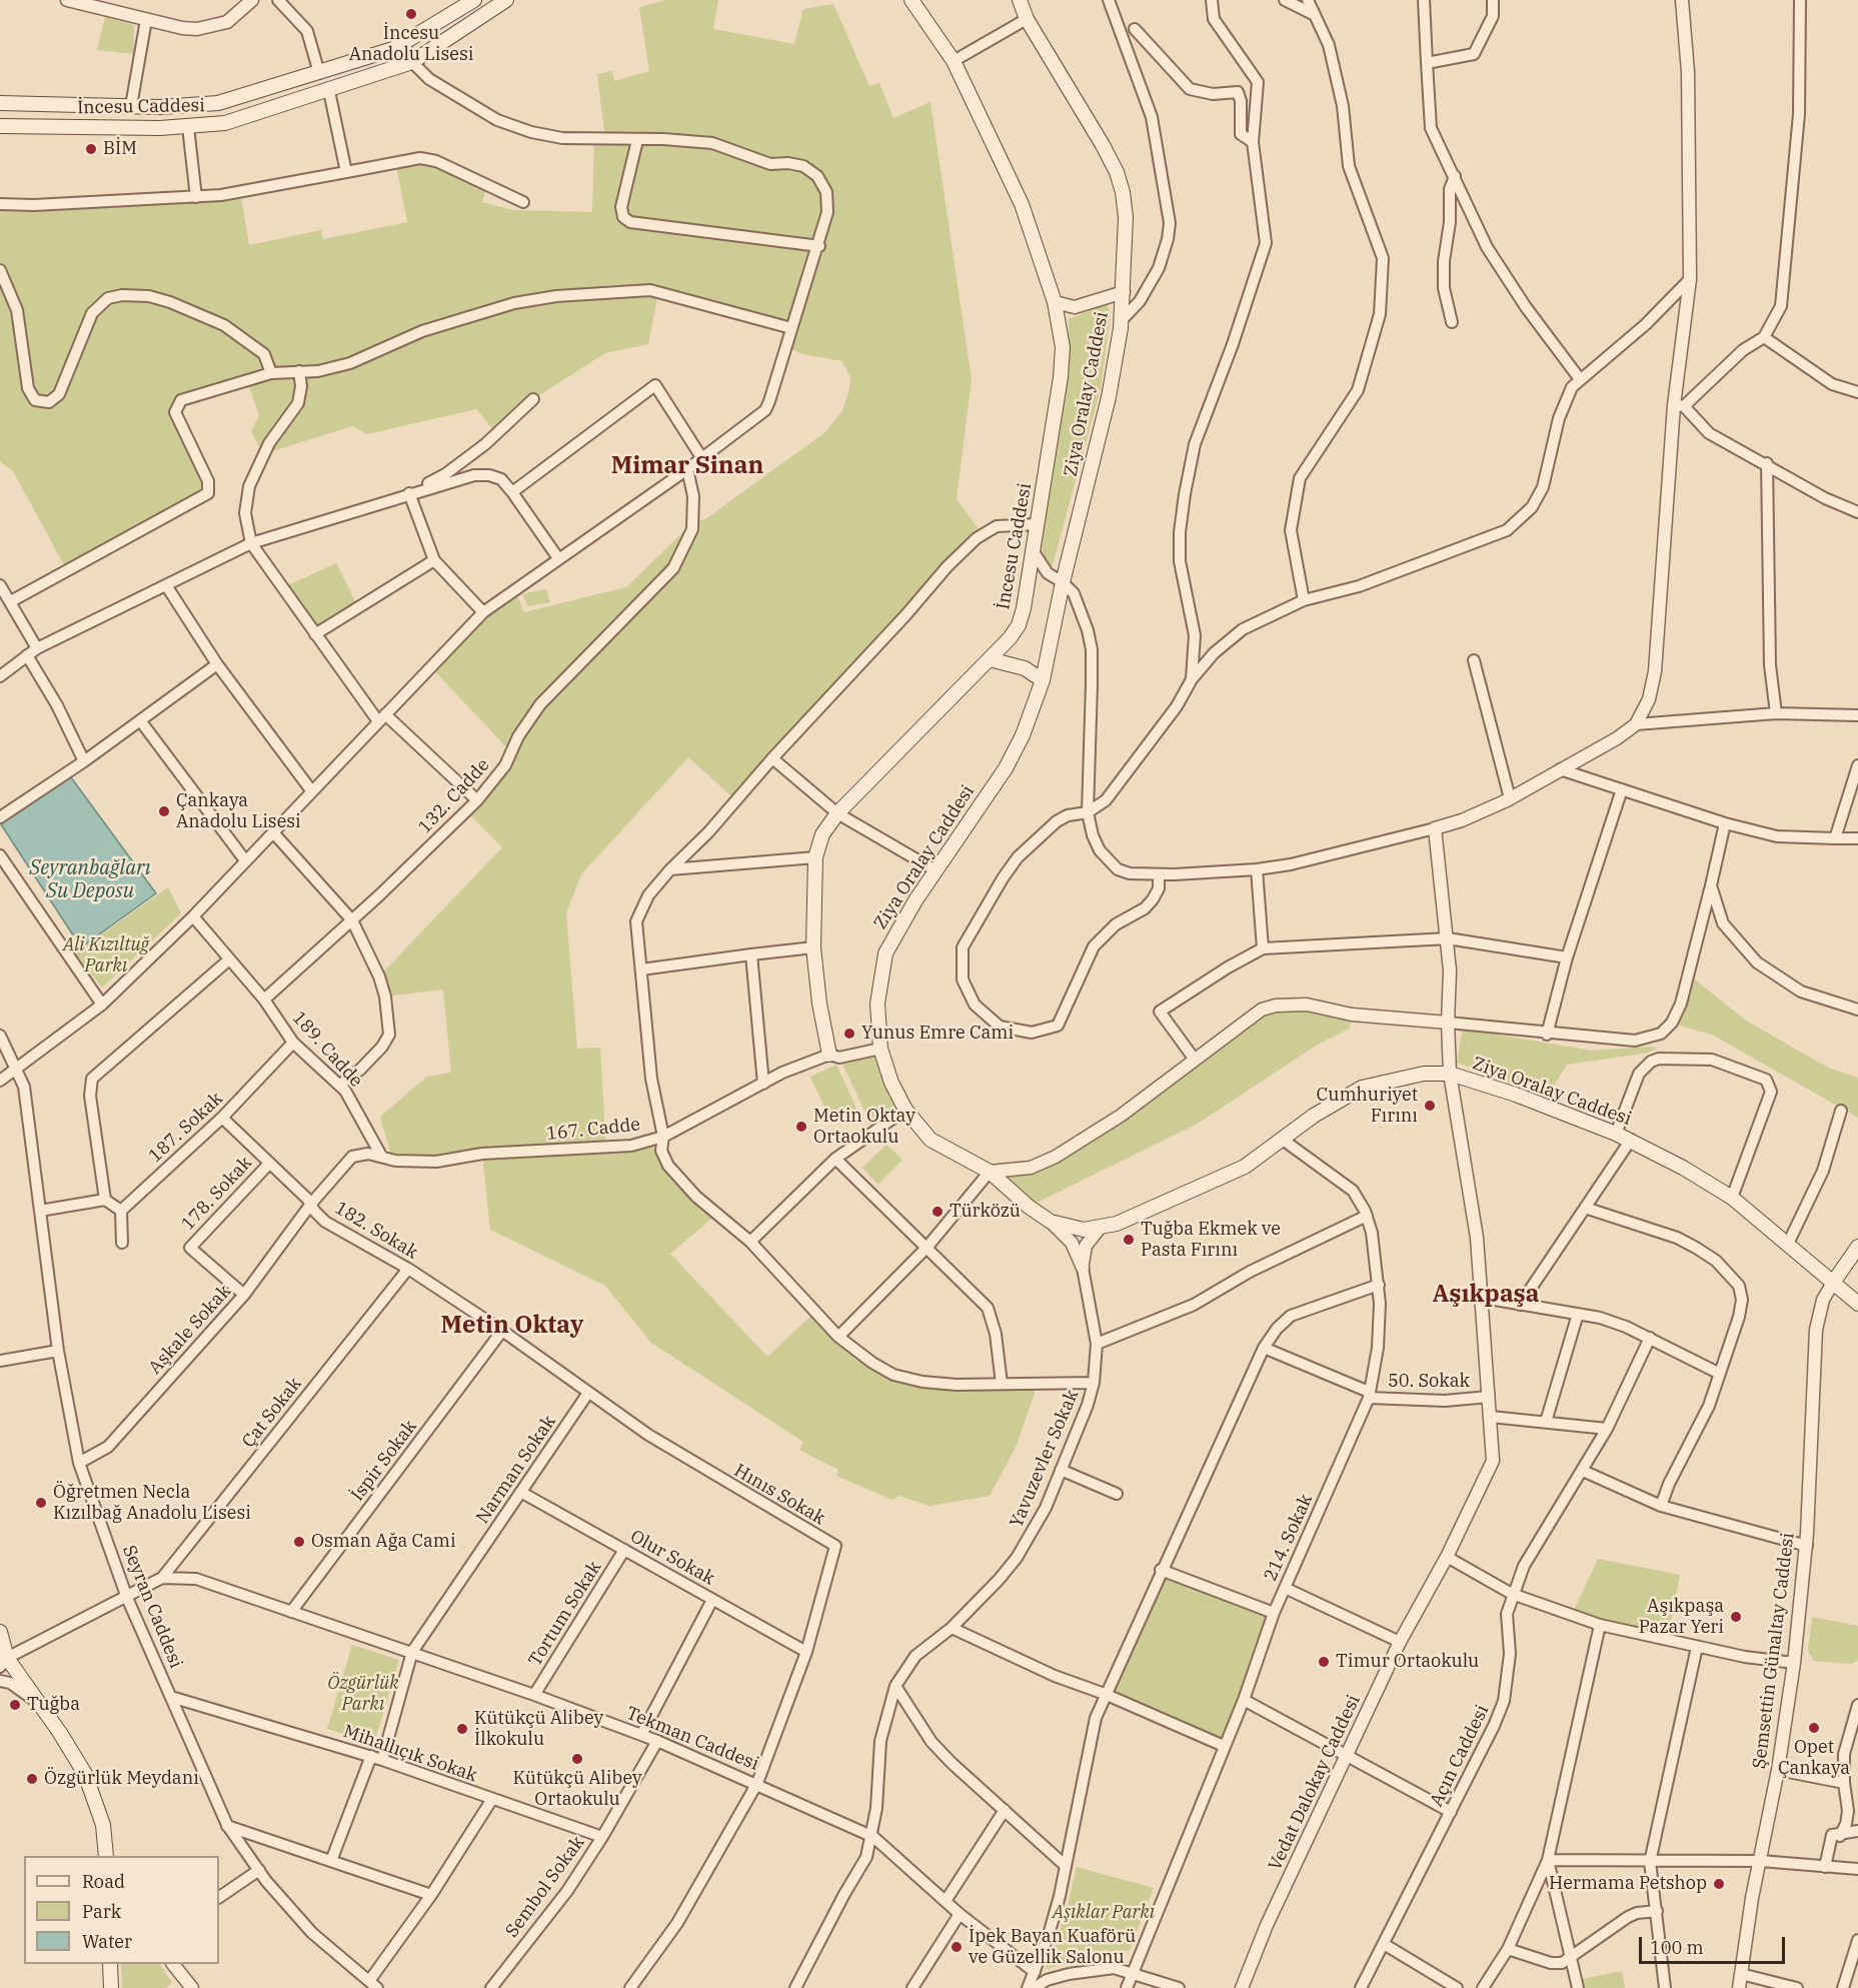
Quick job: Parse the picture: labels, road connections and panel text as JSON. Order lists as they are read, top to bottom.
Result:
{
  "streets": {
    "main road": ["İncesu Caddesi", "Ziya Oralay Caddesi"],
    "street": [
      "132. Cadde",
      "189. Cadde",
      "187. Sokak",
      "167. Cadde",
      "178. Sokak",
      "182. Sokak",
      "Aşkale Sokak",
      "50. Sokak",
      "Çat Sokak",
      "Yavuzevler Sokak",
      "İspir Sokak",
      "Narman Sokak",
      "Hınıs Sokak",
      "214. Sokak",
      "Olur Sokak",
      "Seyran Caddesi",
      "Tortum Sokak",
      "Şemsettin Günaltay Caddesi",
      "Tekman Caddesi",
      "Mihallıçık Sokak",
      "Açın Caddesi",
      "Vedat Dalokay Caddesi",
      "Sembol Sokak"
    ]
  },
  "crossings": [
    ["İncesu Caddesi", "167. Cadde"],
    ["Ziya Oralay Caddesi", "167. Cadde"],
    ["Ziya Oralay Caddesi", "214. Sokak"],
    ["Ziya Oralay Caddesi", "Şemsettin Günaltay Caddesi"],
    ["Ziya Oralay Caddesi", "Vedat Dalokay Caddesi"],
    ["132. Cadde", "189. Cadde"],
    ["189. Cadde", "187. Sokak"],
    ["189. Cadde", "167. Cadde"],
    ["187. Sokak", "182. Sokak"],
    ["167. Cadde", "182. Sokak"],
    ["167. Cadde", "Aşkale Sokak"],
    ["178. Sokak", "182. Sokak"],
    ["178. Sokak", "Aşkale Sokak"],
    ["182. Sokak", "Aşkale Sokak"],
    ["182. Sokak", "Çat Sokak"],
    ["182. Sokak", "İspir Sokak"],
    ["182. Sokak", "Hınıs Sokak"],
    ["Aşkale Sokak", "Seyran Caddesi"],
    ["50. Sokak", "214. Sokak"],
    ["50. Sokak", "Vedat Dalokay Caddesi"],
    ["Çat Sokak", "Tekman Caddesi"],
    ["Yavuzevler Sokak", "Tekman Caddesi"],
    ["İspir Sokak", "Hınıs Sokak"],
    ["İspir Sokak", "Tekman Caddesi"],
    ["Narman Sokak", "Hınıs Sokak"],
    ["Narman Sokak", "Olur Sokak"],
    ["Narman Sokak", "Tekman Caddesi"],
    ["Narman Sokak", "Mihallıçık Sokak"],
    ["Hınıs Sokak", "Olur Sokak"],
    ["Hınıs Sokak", "Tekman Caddesi"],
    ["Olur Sokak", "Tortum Sokak"],
    ["Seyran Caddesi", "Mihallıçık Sokak"],
    ["Tortum Sokak", "Tekman Caddesi"],
    ["Tekman Caddesi", "Sembol Sokak"],
    ["Mihallıçık Sokak", "Sembol Sokak"]
  ],
  "districts": ["Mimar Sinan", "Aşıkpaşa", "Metin Oktay"],
  "water": ["Seyranbağları Su Deposu"],
  "parks": ["Ali Kızıltuğ Parkı", "Özgürlük Parkı", "Aşıklar Parkı"],
  "places": [
    "İncesu Anadolu Lisesi",
    "BİM",
    "Çankaya Anadolu Lisesi",
    "Yunus Emre Cami",
    "Cumhuriyet Fırını",
    "Metin Oktay Ortaokulu",
    "Türközü",
    "Tuğba Ekmek ve Pasta Fırını",
    "Öğretmen Necla Kızılbağ Anadolu Lisesi",
    "Osman Ağa Cami",
    "Aşıkpaşa Pazar Yeri",
    "Timur Ortaokulu",
    "Tuğba",
    "Opet Çankaya",
    "Kütükçü Alibey İlkokulu",
    "Kütükçü Alibey Ortaokulu",
    "Özgürlük Meydanı",
    "Hermama Petshop",
    "İpek Bayan Kuaförü ve Güzellik Salonu"
  ],
  "legend": ["Road", "Park", "Water"],
  "scale_bar": "100 m"
}
